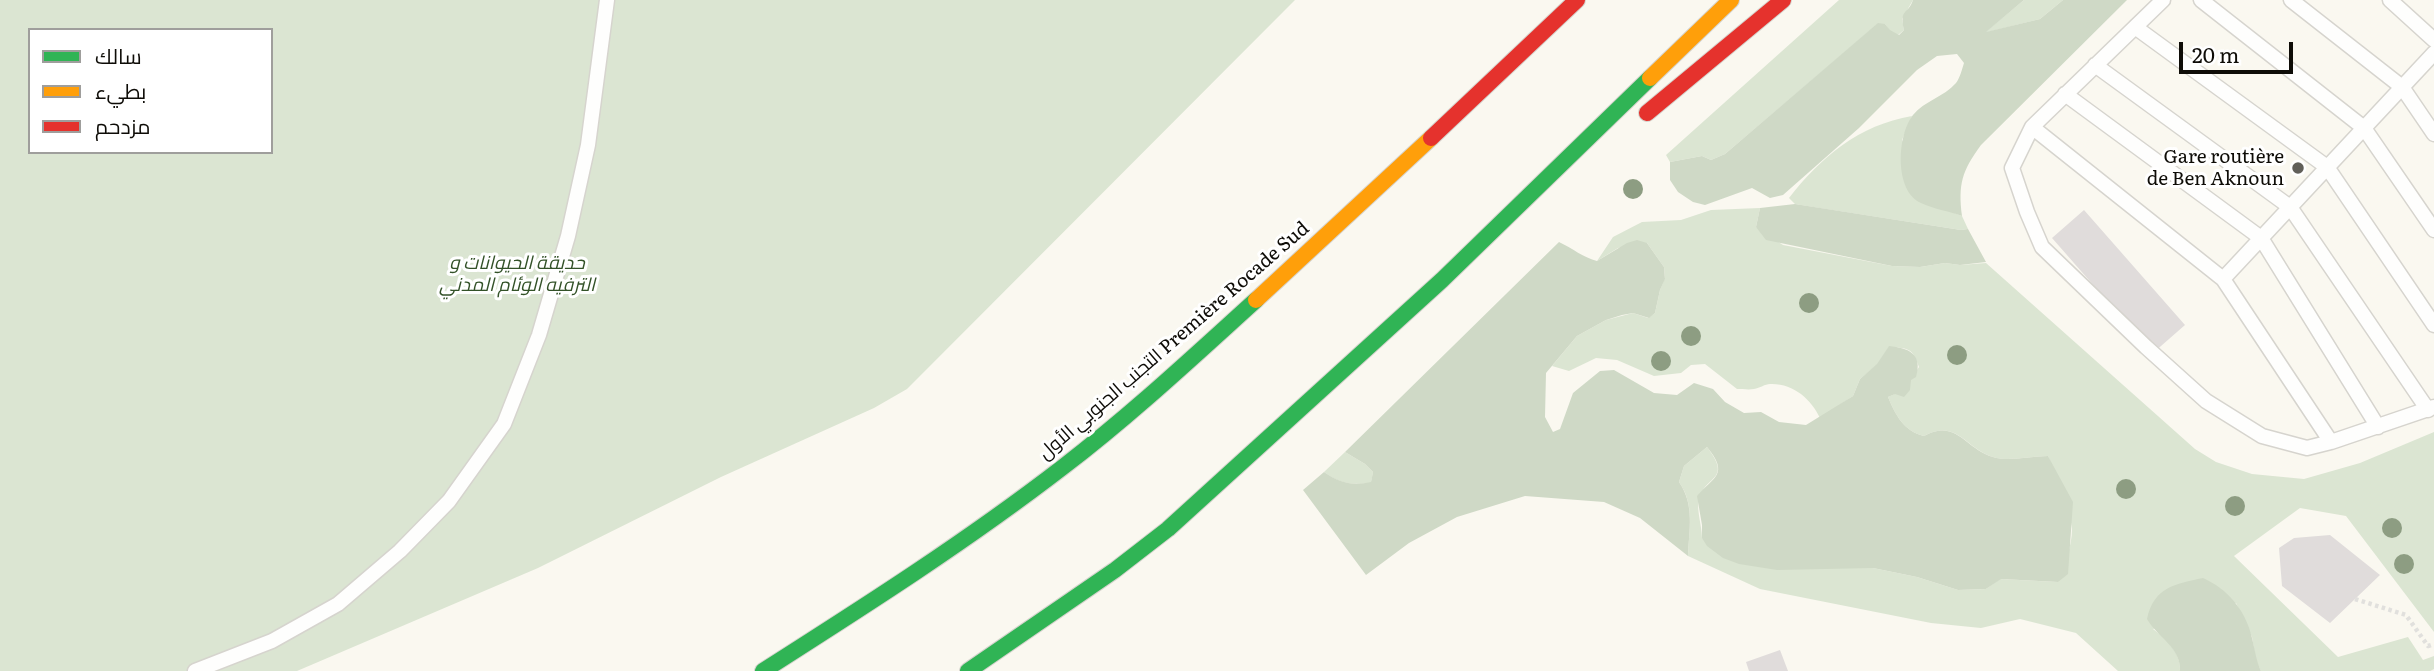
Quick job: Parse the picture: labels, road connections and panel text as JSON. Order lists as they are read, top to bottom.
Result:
{
  "streets": {
    "highway": ["التجنب الجنوبي الأول Première Rocade Sud"]
  },
  "parks": ["حديقة الحيوانات و الترفيه الوئام المدني"],
  "places": ["Gare routière de Ben Aknoun"],
  "legend": ["سالك", "بطيء", "مزدحم"],
  "scale_bar": "20 m"
}
